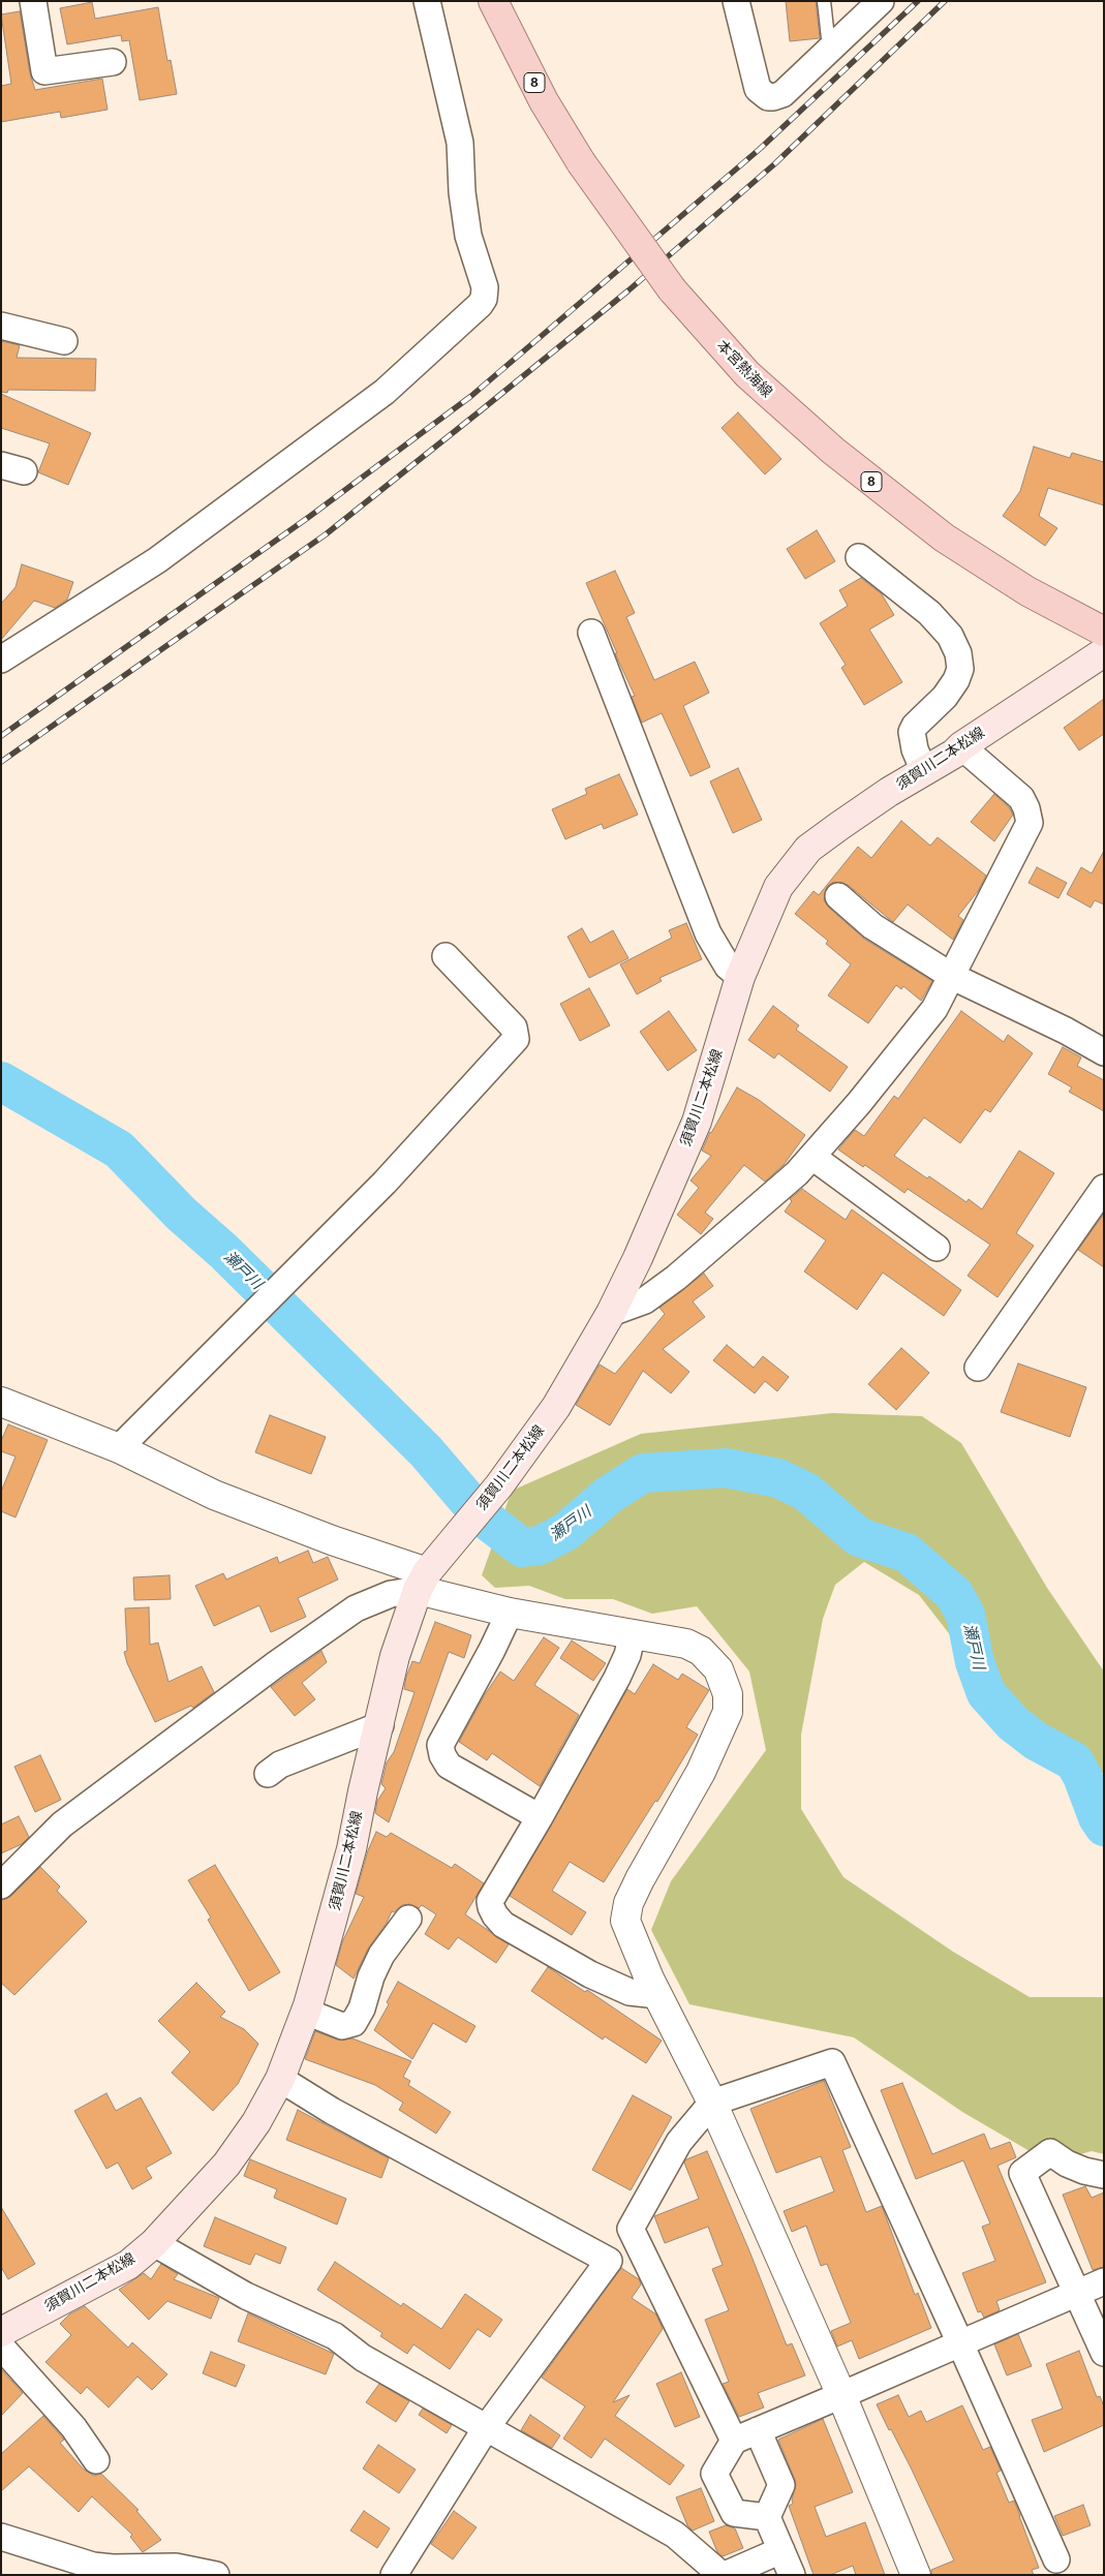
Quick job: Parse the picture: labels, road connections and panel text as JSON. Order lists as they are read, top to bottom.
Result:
{
  "streets": {
    "main road": ["8", "本宮熱海線", "須賀川二本松線"]
  },
  "water": ["瀬戸川"]
}
